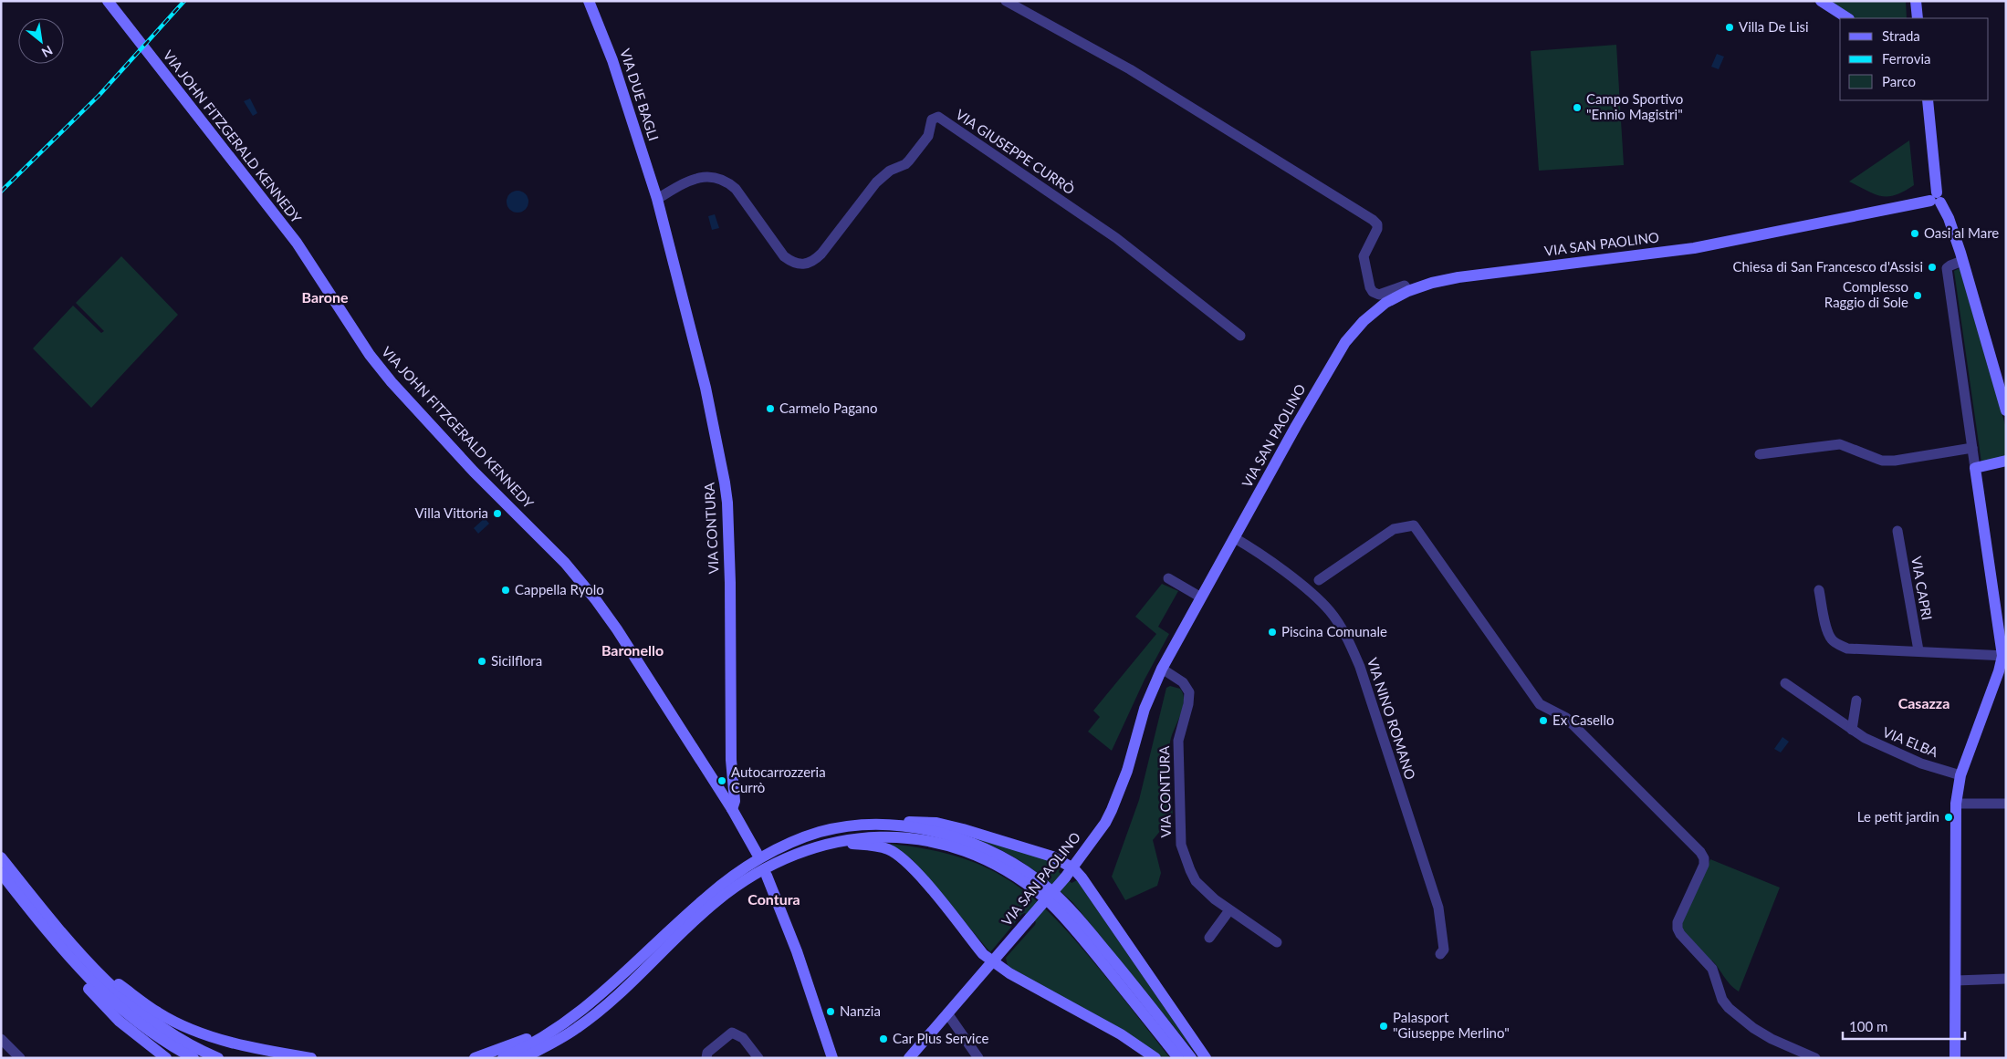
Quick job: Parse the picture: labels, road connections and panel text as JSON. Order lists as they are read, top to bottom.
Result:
{
  "streets": {
    "street": [
      "VIA DUE BAGLI",
      "VIA JOHN FITZGERALD KENNEDY",
      "VIA GIUSEPPE CURRÒ",
      "VIA SAN PAOLINO",
      "VIA CONTURA",
      "VIA CAPRI",
      "VIA NINO ROMANO",
      "VIA ELBA"
    ]
  },
  "crossings": [
    ["VIA DUE BAGLI", "VIA GIUSEPPE CURRÒ"],
    ["VIA DUE BAGLI", "VIA CONTURA"],
    ["VIA JOHN FITZGERALD KENNEDY", "VIA CONTURA"],
    ["VIA GIUSEPPE CURRÒ", "VIA CONTURA"],
    ["VIA SAN PAOLINO", "VIA CONTURA"],
    ["VIA SAN PAOLINO", "VIA NINO ROMANO"]
  ],
  "districts": [
    "Barone",
    "Baronello",
    "Casazza",
    "Contura"
  ],
  "places": [
    "Villa De Lisi",
    "Campo Sportivo \"Ennio Magistri\"",
    "Oasi al Mare",
    "Chiesa di San Francesco d'Assisi",
    "Complesso Raggio di Sole",
    "Carmelo Pagano",
    "Villa Vittoria",
    "Cappella Ryolo",
    "Piscina Comunale",
    "Sicilflora",
    "Ex Casello",
    "Autocarrozzeria Currò",
    "Le petit jardin",
    "Nanzia",
    "Palasport \"Giuseppe Merlino\"",
    "Car Plus Service"
  ],
  "legend": ["Strada", "Ferrovia", "Parco"],
  "scale_bar": "100 m",
  "north": "bottom right"
}
